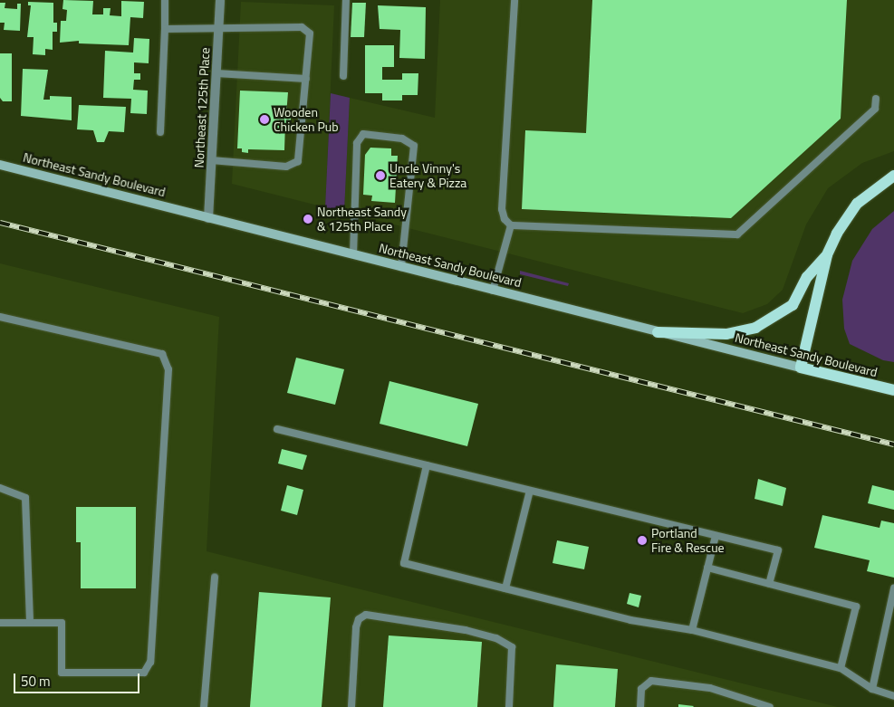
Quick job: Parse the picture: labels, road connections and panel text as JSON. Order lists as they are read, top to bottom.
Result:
{
  "streets": {
    "main road": ["Northeast Sandy Boulevard"],
    "street": ["Northeast 125th Place"]
  },
  "crossings": [
    ["Northeast 125th Place", "Northeast Sandy Boulevard"]
  ],
  "places": [
    "Wooden Chicken Pub",
    "Uncle Vinny's Eatery & Pizza",
    "Northeast Sandy & 125th Place",
    "Portland Fire & Rescue"
  ],
  "scale_bar": "50 m"
}
